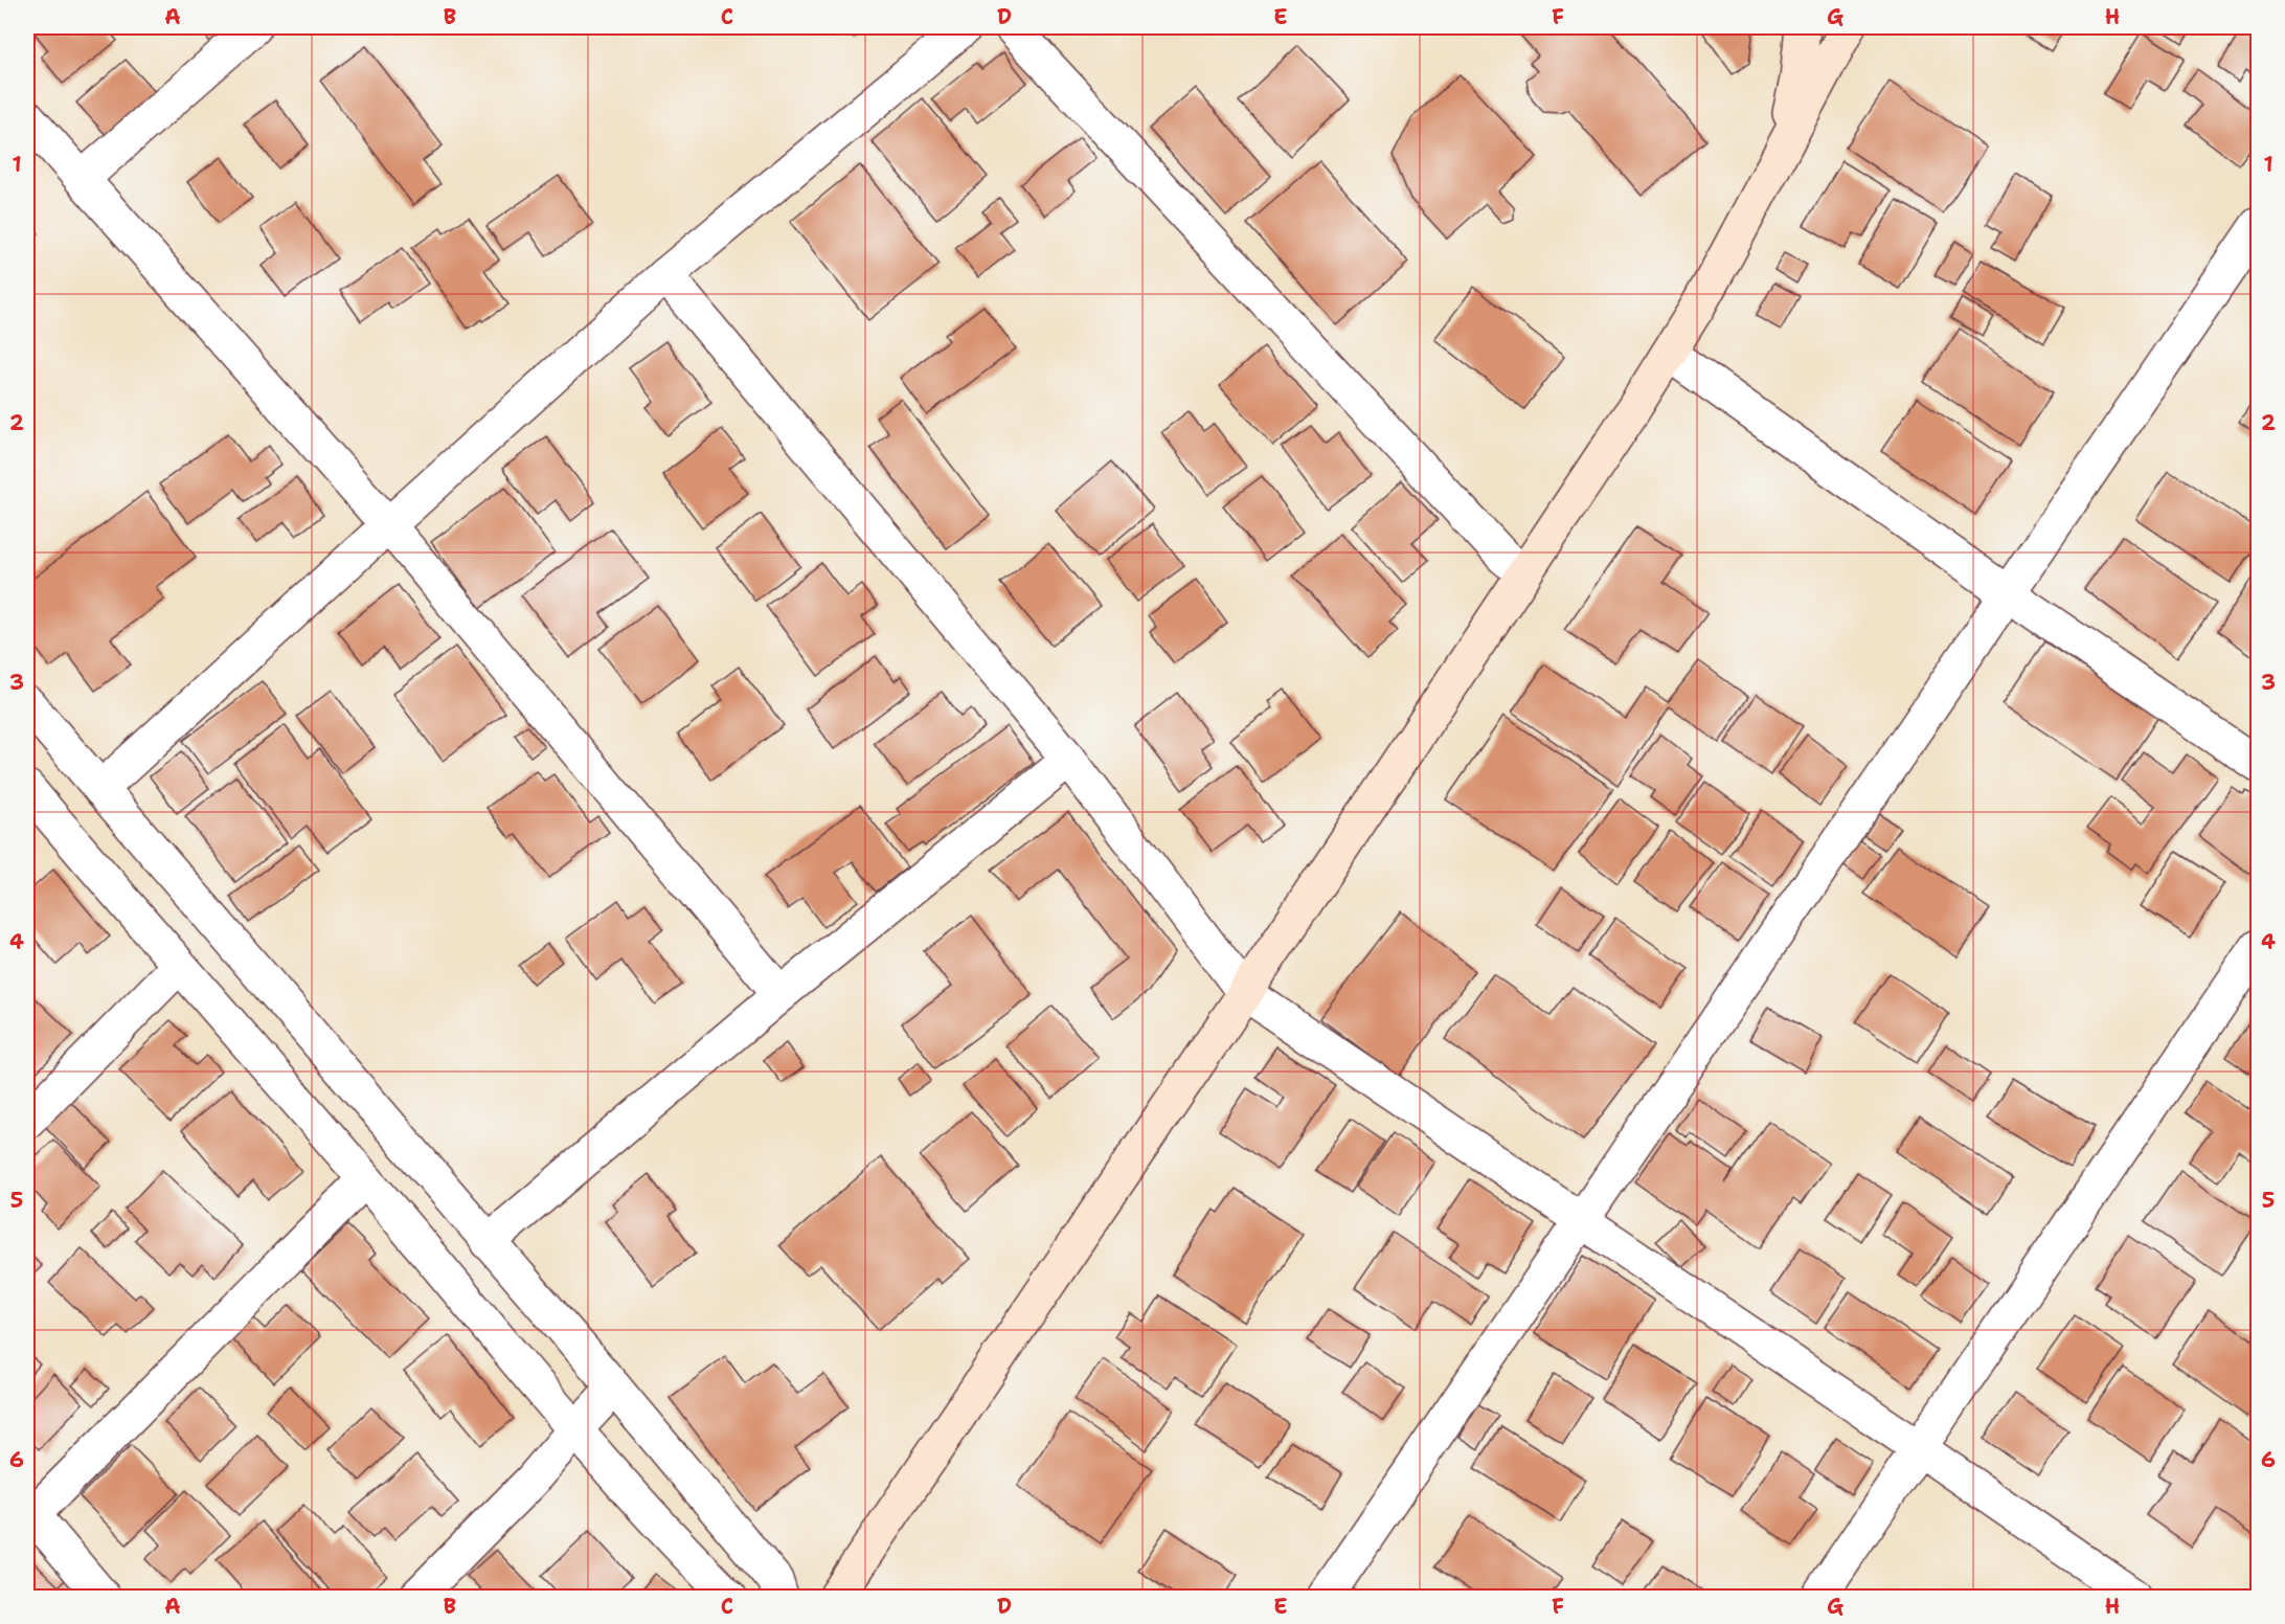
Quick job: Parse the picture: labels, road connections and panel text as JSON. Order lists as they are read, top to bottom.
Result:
{
  "grid": {
    "columns": [
      "A",
      "B",
      "C",
      "D",
      "E",
      "F",
      "G",
      "H"
    ],
    "rows": [
      "1",
      "2",
      "3",
      "4",
      "5",
      "6"
    ]
  }
}
